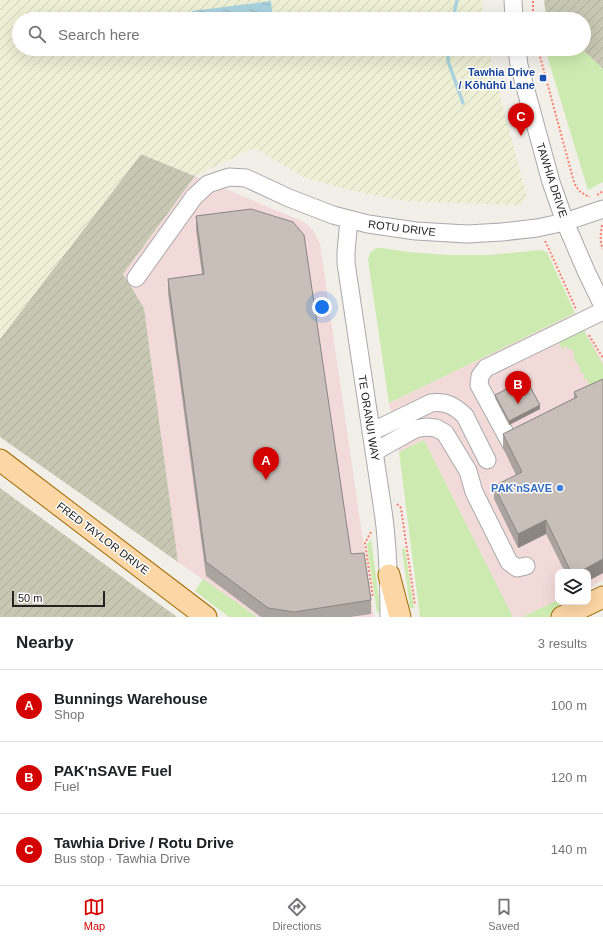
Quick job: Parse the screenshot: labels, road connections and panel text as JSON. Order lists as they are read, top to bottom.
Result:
{
  "streets": {
    "main road": ["FRED TAYLOR DRIVE"],
    "street": ["TAWHIA DRIVE", "ROTU DRIVE", "TE ORANUI WAY"]
  },
  "crossings": [
    ["TAWHIA DRIVE", "ROTU DRIVE"],
    ["ROTU DRIVE", "TE ORANUI WAY"]
  ],
  "places": {
    "transit": ["Tawhia Drive / Kōhūhū Lane"],
    "other": ["PAK'nSAVE"]
  },
  "scale_bar": "50 m",
  "page": {
    "search": "Search here",
    "pins": ["C", "B", "A"],
    "scale": "50 m",
    "heading": ["Nearby", "3 results"],
    "list": [
      {
        "mark": "A",
        "name": "Bunnings Warehouse",
        "note": "Shop",
        "value": "100 m"
      },
      {
        "mark": "B",
        "name": "PAK'nSAVE Fuel",
        "note": "Fuel",
        "value": "120 m"
      },
      {
        "mark": "C",
        "name": "Tawhia Drive / Rotu Drive",
        "note": "Bus stop · Tawhia Drive",
        "value": "140 m"
      }
    ],
    "nav": ["Map", "Directions", "Saved"]
  }
}
